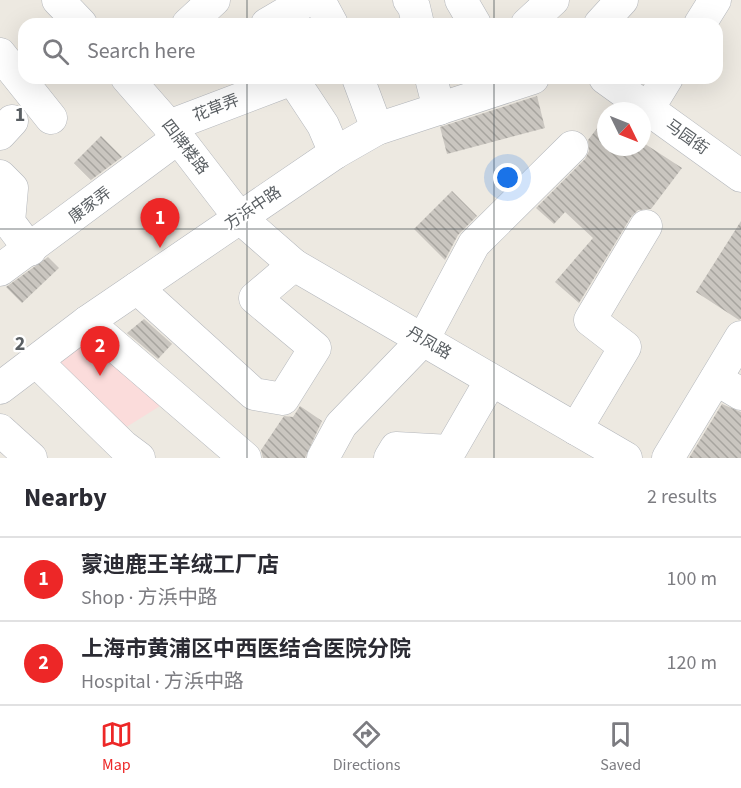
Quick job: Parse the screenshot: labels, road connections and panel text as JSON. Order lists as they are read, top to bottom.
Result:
{
  "streets": {
    "street": [
      "花草弄",
      "马园街",
      "四牌楼路",
      "康家弄",
      "方浜中路",
      "丹凤路"
    ]
  },
  "crossings": [
    ["花草弄", "四牌楼路"],
    ["花草弄", "康家弄"],
    ["四牌楼路", "康家弄"],
    ["四牌楼路", "方浜中路"],
    ["四牌楼路", "丹凤路"],
    ["方浜中路", "丹凤路"]
  ],
  "north": "bottom right",
  "page": {
    "search": "Search here",
    "pins": ["1", "2"],
    "heading": ["Nearby", "2 results"],
    "list": [
      {
        "mark": "1",
        "name": "蒙迪鹿王羊绒工厂店",
        "note": "Shop · 方浜中路",
        "value": "100 m"
      },
      {
        "mark": "2",
        "name": "上海市黄浦区中西医结合医院分院",
        "note": "Hospital · 方浜中路",
        "value": "120 m"
      }
    ],
    "nav": ["Map", "Directions", "Saved"]
  },
  "grid": {
    "rows": ["1", "2"]
  }
}
